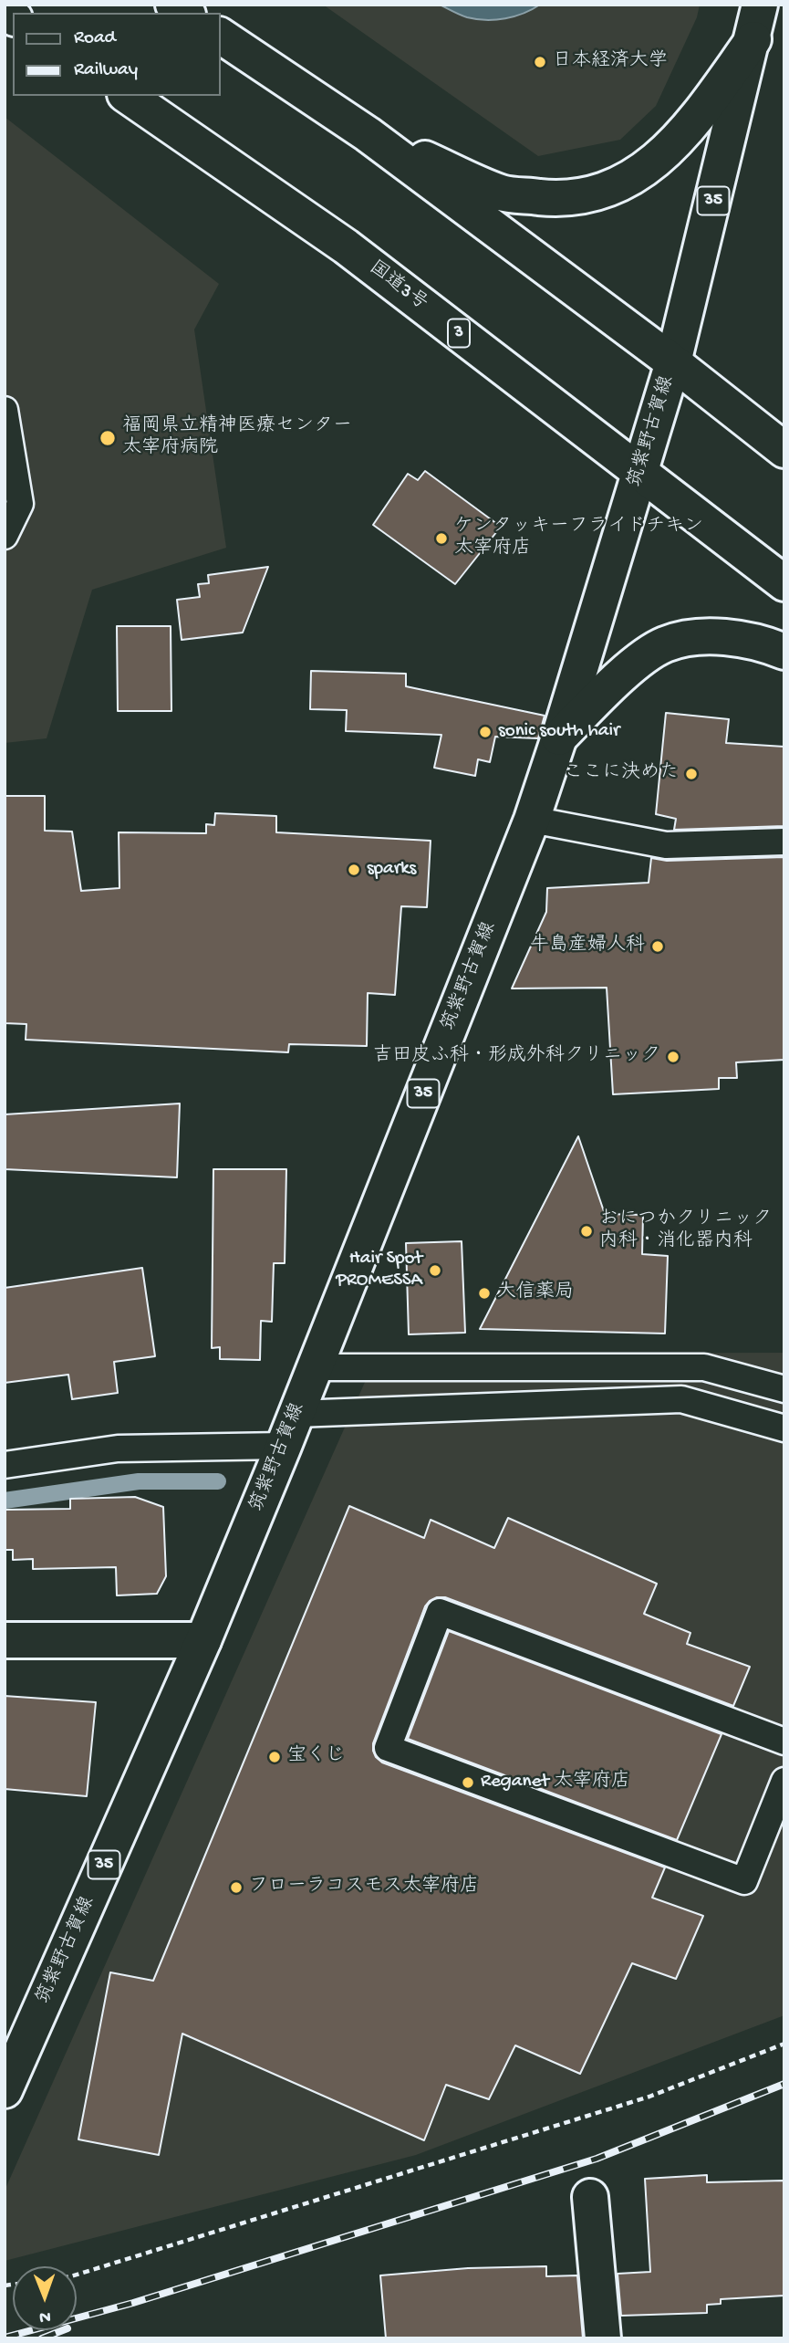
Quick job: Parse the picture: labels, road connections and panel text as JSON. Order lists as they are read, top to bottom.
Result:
{
  "streets": {
    "main road": [
      "35",
      "国道3号",
      "3",
      "筑紫野古賀線"
    ]
  },
  "crossings": [
    ["国道3号", "筑紫野古賀線"]
  ],
  "places": [
    "日本経済大学",
    "福岡県立精神医療センター 太宰府病院",
    "ケンタッキーフライドチキン 太宰府店",
    "sonic south hair",
    "ここに決めた",
    "sparks",
    "牛島産婦人科",
    "吉田皮ふ科・形成外科クリニック",
    "おにつかクリニック 内科・消化器内科",
    "Hair Spot PROMESSA",
    "大信薬局",
    "宝くじ",
    "Reganet 太宰府店",
    "フローラコスモス太宰府店"
  ],
  "legend": ["Road", "Railway"],
  "north": "bottom"
}
